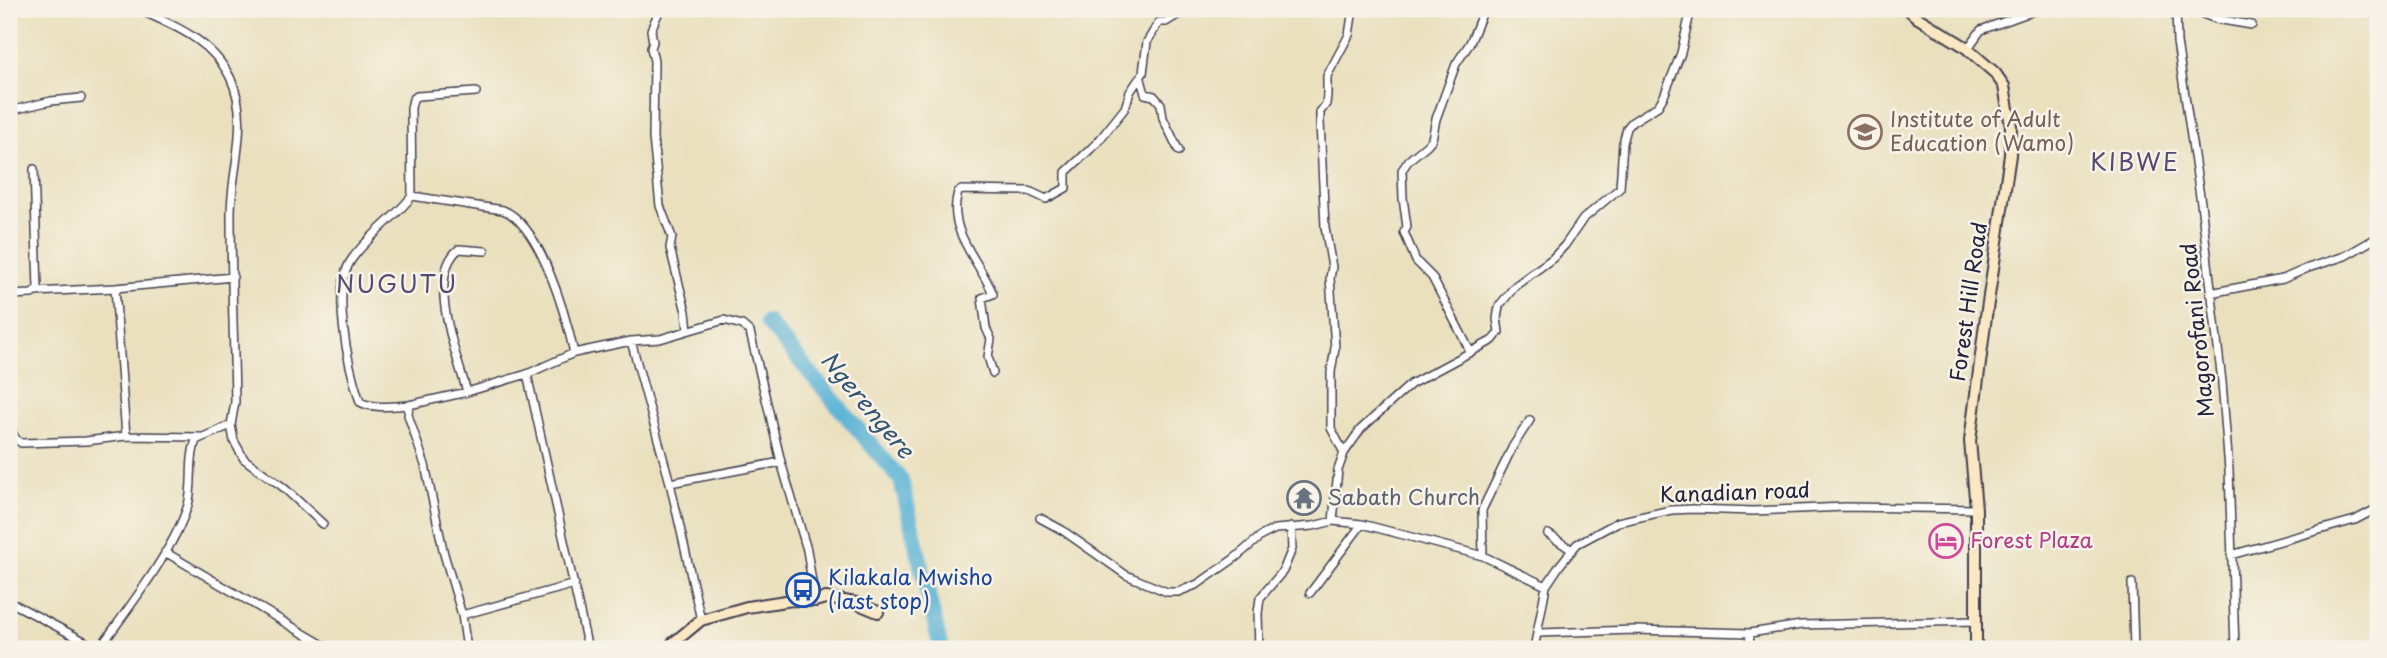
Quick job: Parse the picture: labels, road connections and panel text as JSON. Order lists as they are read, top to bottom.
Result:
{
  "streets": {
    "street": ["Forest Hill Road", "Magorofani Road", "Kanadian road"]
  },
  "crossings": [
    ["Forest Hill Road", "Kanadian road"]
  ],
  "districts": ["KIBWE", "NUGUTU"],
  "water": ["Ngerengere"],
  "places": {
    "school or university": ["Institute of Adult Education (Wamo)"],
    "temple": ["Sabath Church"],
    "hotel": ["Forest Plaza"],
    "bus stop": ["Kilakala Mwisho (last stop)"]
  }
}
